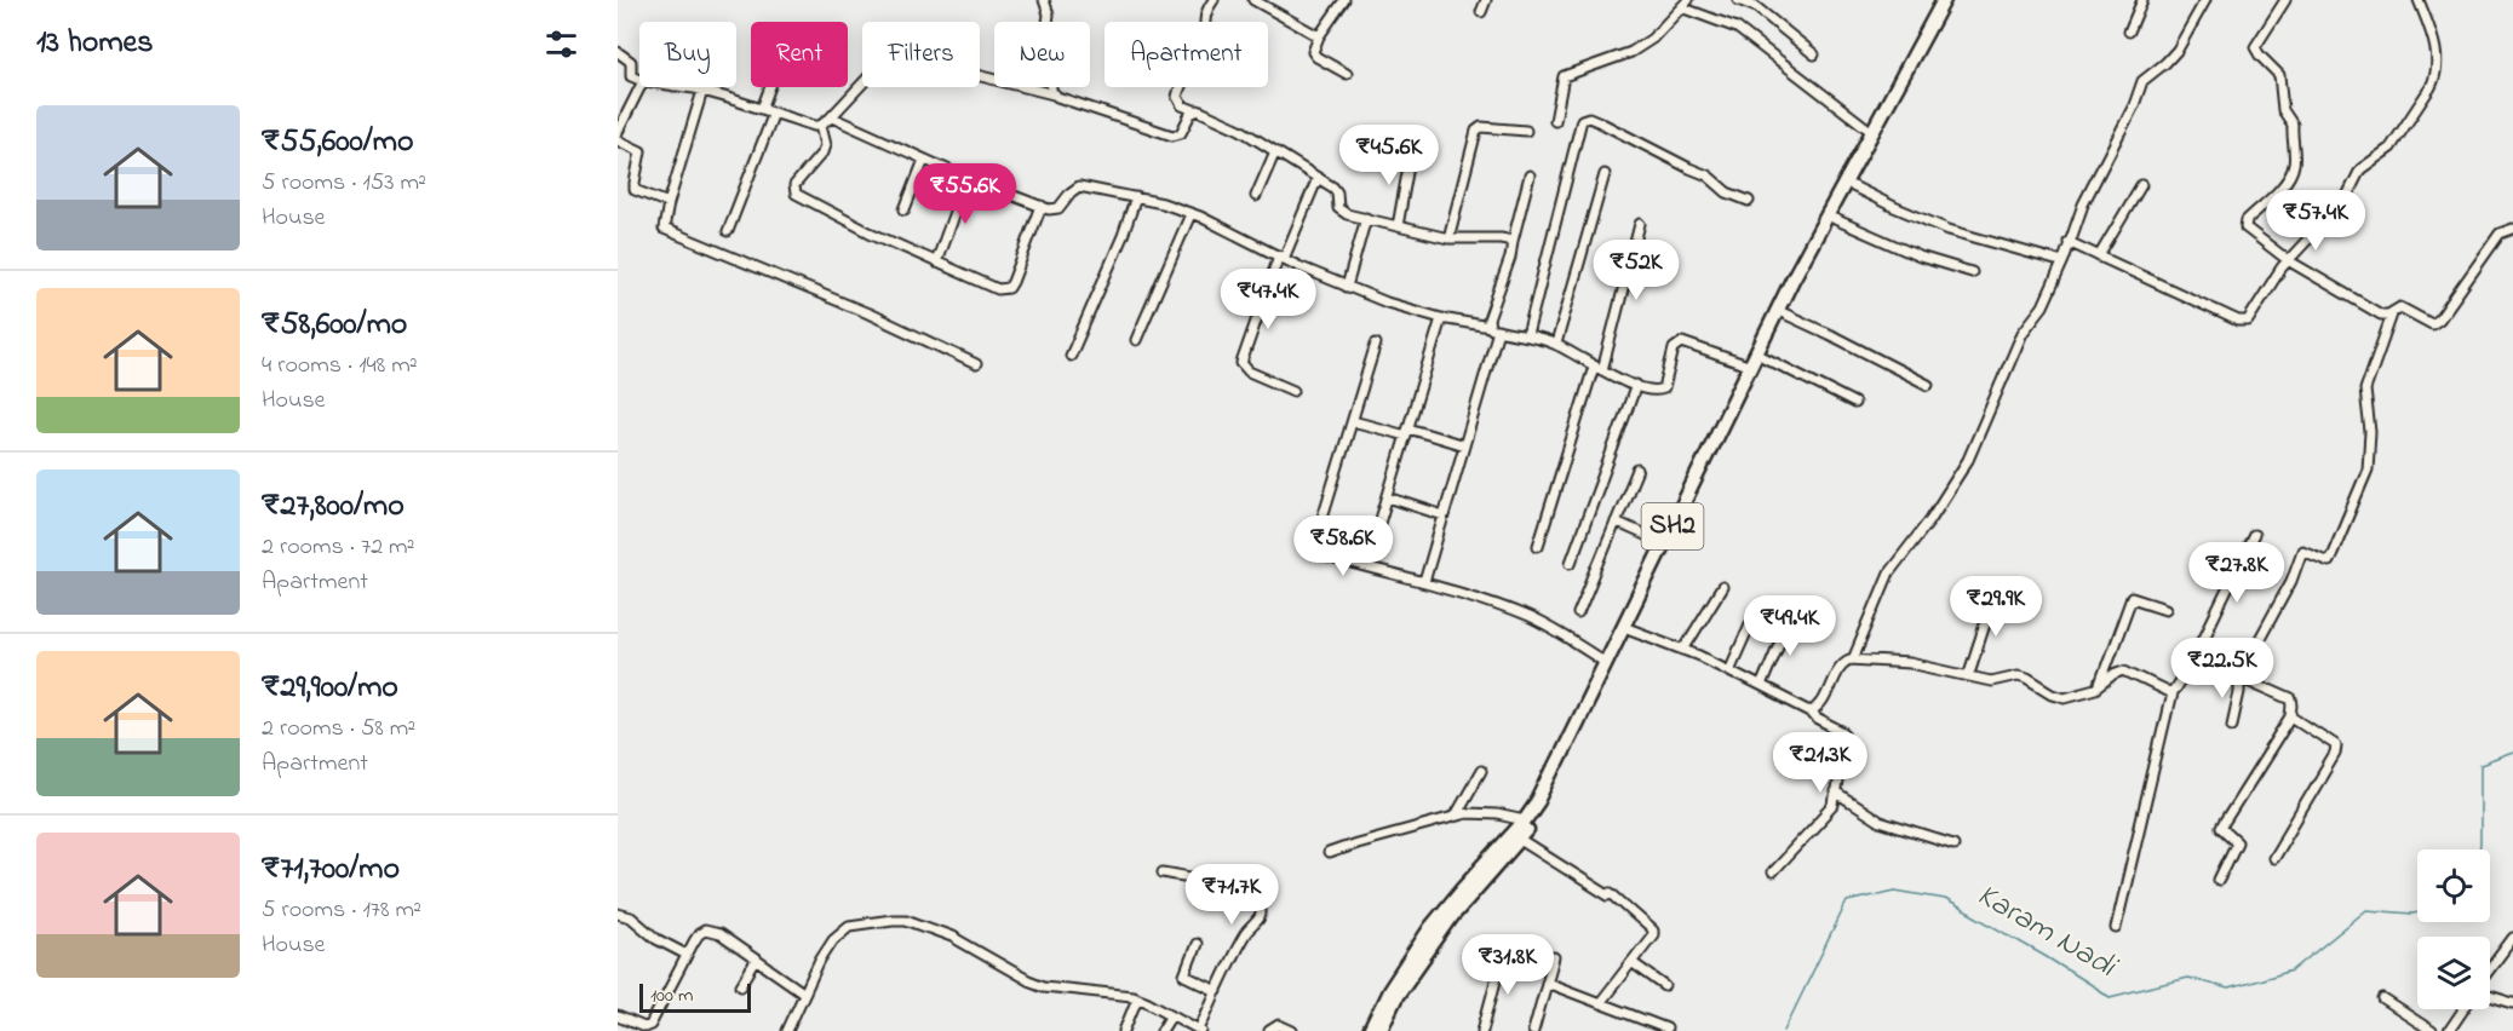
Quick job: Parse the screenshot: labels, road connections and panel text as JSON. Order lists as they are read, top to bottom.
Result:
{
  "streets": {
    "main road": ["SH2"]
  },
  "water": ["Karam Nadi"],
  "scale_bar": "100 m",
  "page": {
    "heading": "13 homes",
    "chip": [
      "Buy",
      "Rent",
      "Filters",
      "New",
      "Apartment"
    ],
    "list": [
      {
        "name": "₹55,600/mo",
        "note": "5 rooms · 153 m² · House"
      },
      {
        "name": "₹58,600/mo",
        "note": "4 rooms · 148 m² · House"
      },
      {
        "name": "₹27,800/mo",
        "note": "2 rooms · 72 m² · Apartment"
      },
      {
        "name": "₹29,900/mo",
        "note": "2 rooms · 58 m² · Apartment"
      },
      {
        "name": "₹71,700/mo",
        "note": "5 rooms · 178 m² · House"
      }
    ],
    "price": [
      "₹45.6K",
      "₹55.6K",
      "₹57.4K",
      "₹52K",
      "₹47.4K",
      "₹58.6K",
      "₹27.8K",
      "₹29.9K",
      "₹49.4K",
      "₹22.5K",
      "₹21.3K",
      "₹71.7K",
      "₹31.8K"
    ],
    "scale": "100 m"
  }
}
